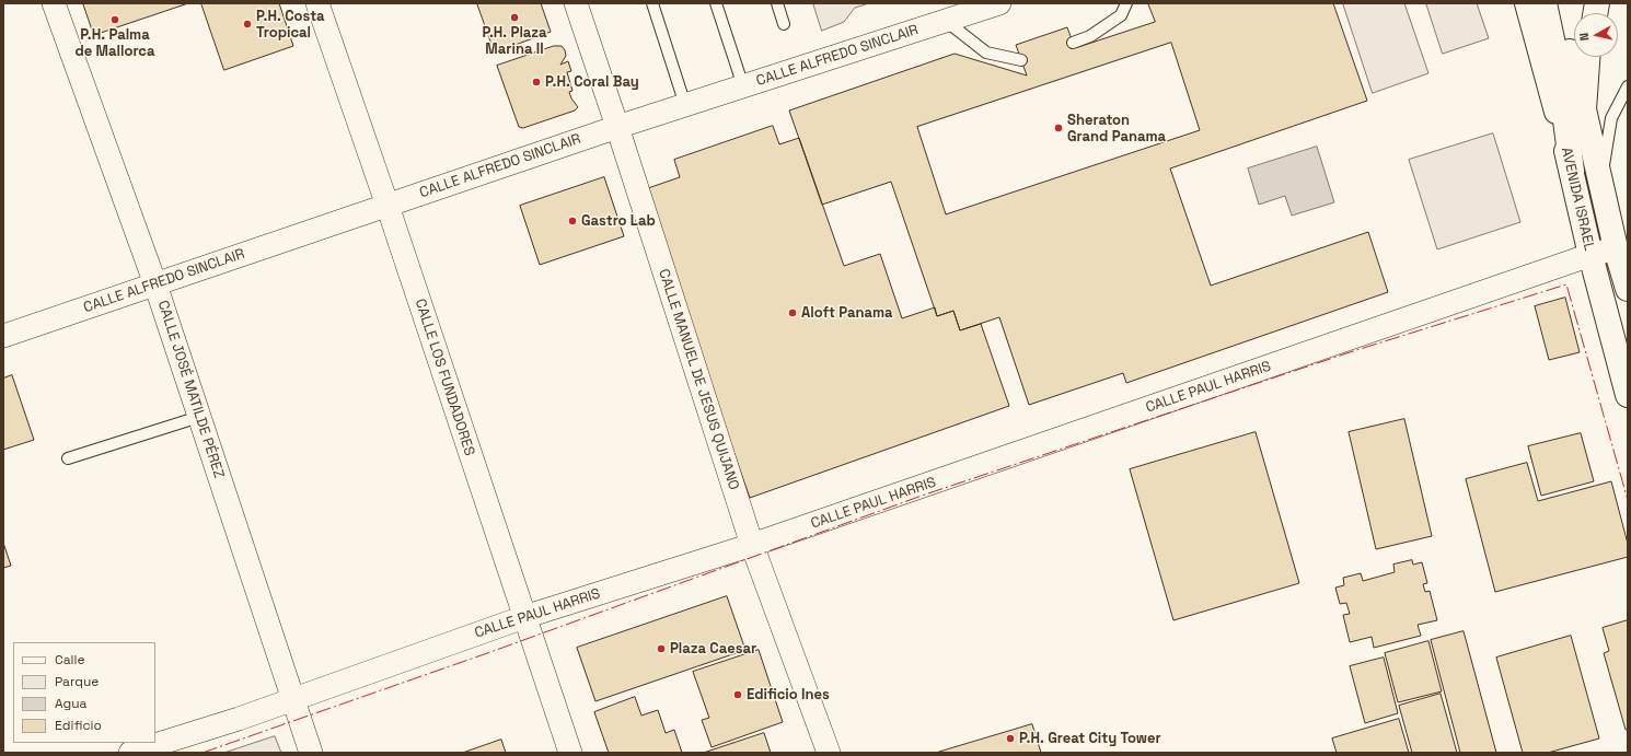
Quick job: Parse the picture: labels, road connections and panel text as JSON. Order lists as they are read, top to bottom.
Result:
{
  "streets": {
    "main road": ["AVENIDA ISRAEL"],
    "street": [
      "CALLE ALFREDO SINCLAIR",
      "CALLE LOS FUNDADORES",
      "CALLE MANUEL DE JESUS QUIJANO",
      "CALLE PAUL HARRIS",
      "CALLE JOSÉ MATILDE PÉREZ"
    ]
  },
  "crossings": [
    ["CALLE ALFREDO SINCLAIR", "CALLE LOS FUNDADORES"],
    ["CALLE ALFREDO SINCLAIR", "CALLE MANUEL DE JESUS QUIJANO"],
    ["CALLE ALFREDO SINCLAIR", "CALLE JOSÉ MATILDE PÉREZ"],
    ["AVENIDA ISRAEL", "CALLE PAUL HARRIS"],
    ["CALLE LOS FUNDADORES", "CALLE PAUL HARRIS"],
    ["CALLE MANUEL DE JESUS QUIJANO", "CALLE PAUL HARRIS"],
    ["CALLE PAUL HARRIS", "CALLE JOSÉ MATILDE PÉREZ"]
  ],
  "places": [
    "P.H. Plaza Marina II",
    "P.H. Palma de Mallorca",
    "P.H. Costa Tropical",
    "P.H. Coral Bay",
    "Sheraton Grand Panama",
    "Gastro Lab",
    "Aloft Panama",
    "Plaza Caesar",
    "Edificio Ines",
    "P.H. Great City Tower"
  ],
  "legend": [
    "Calle",
    "Parque",
    "Agua",
    "Edificio"
  ],
  "north": "left"
}
